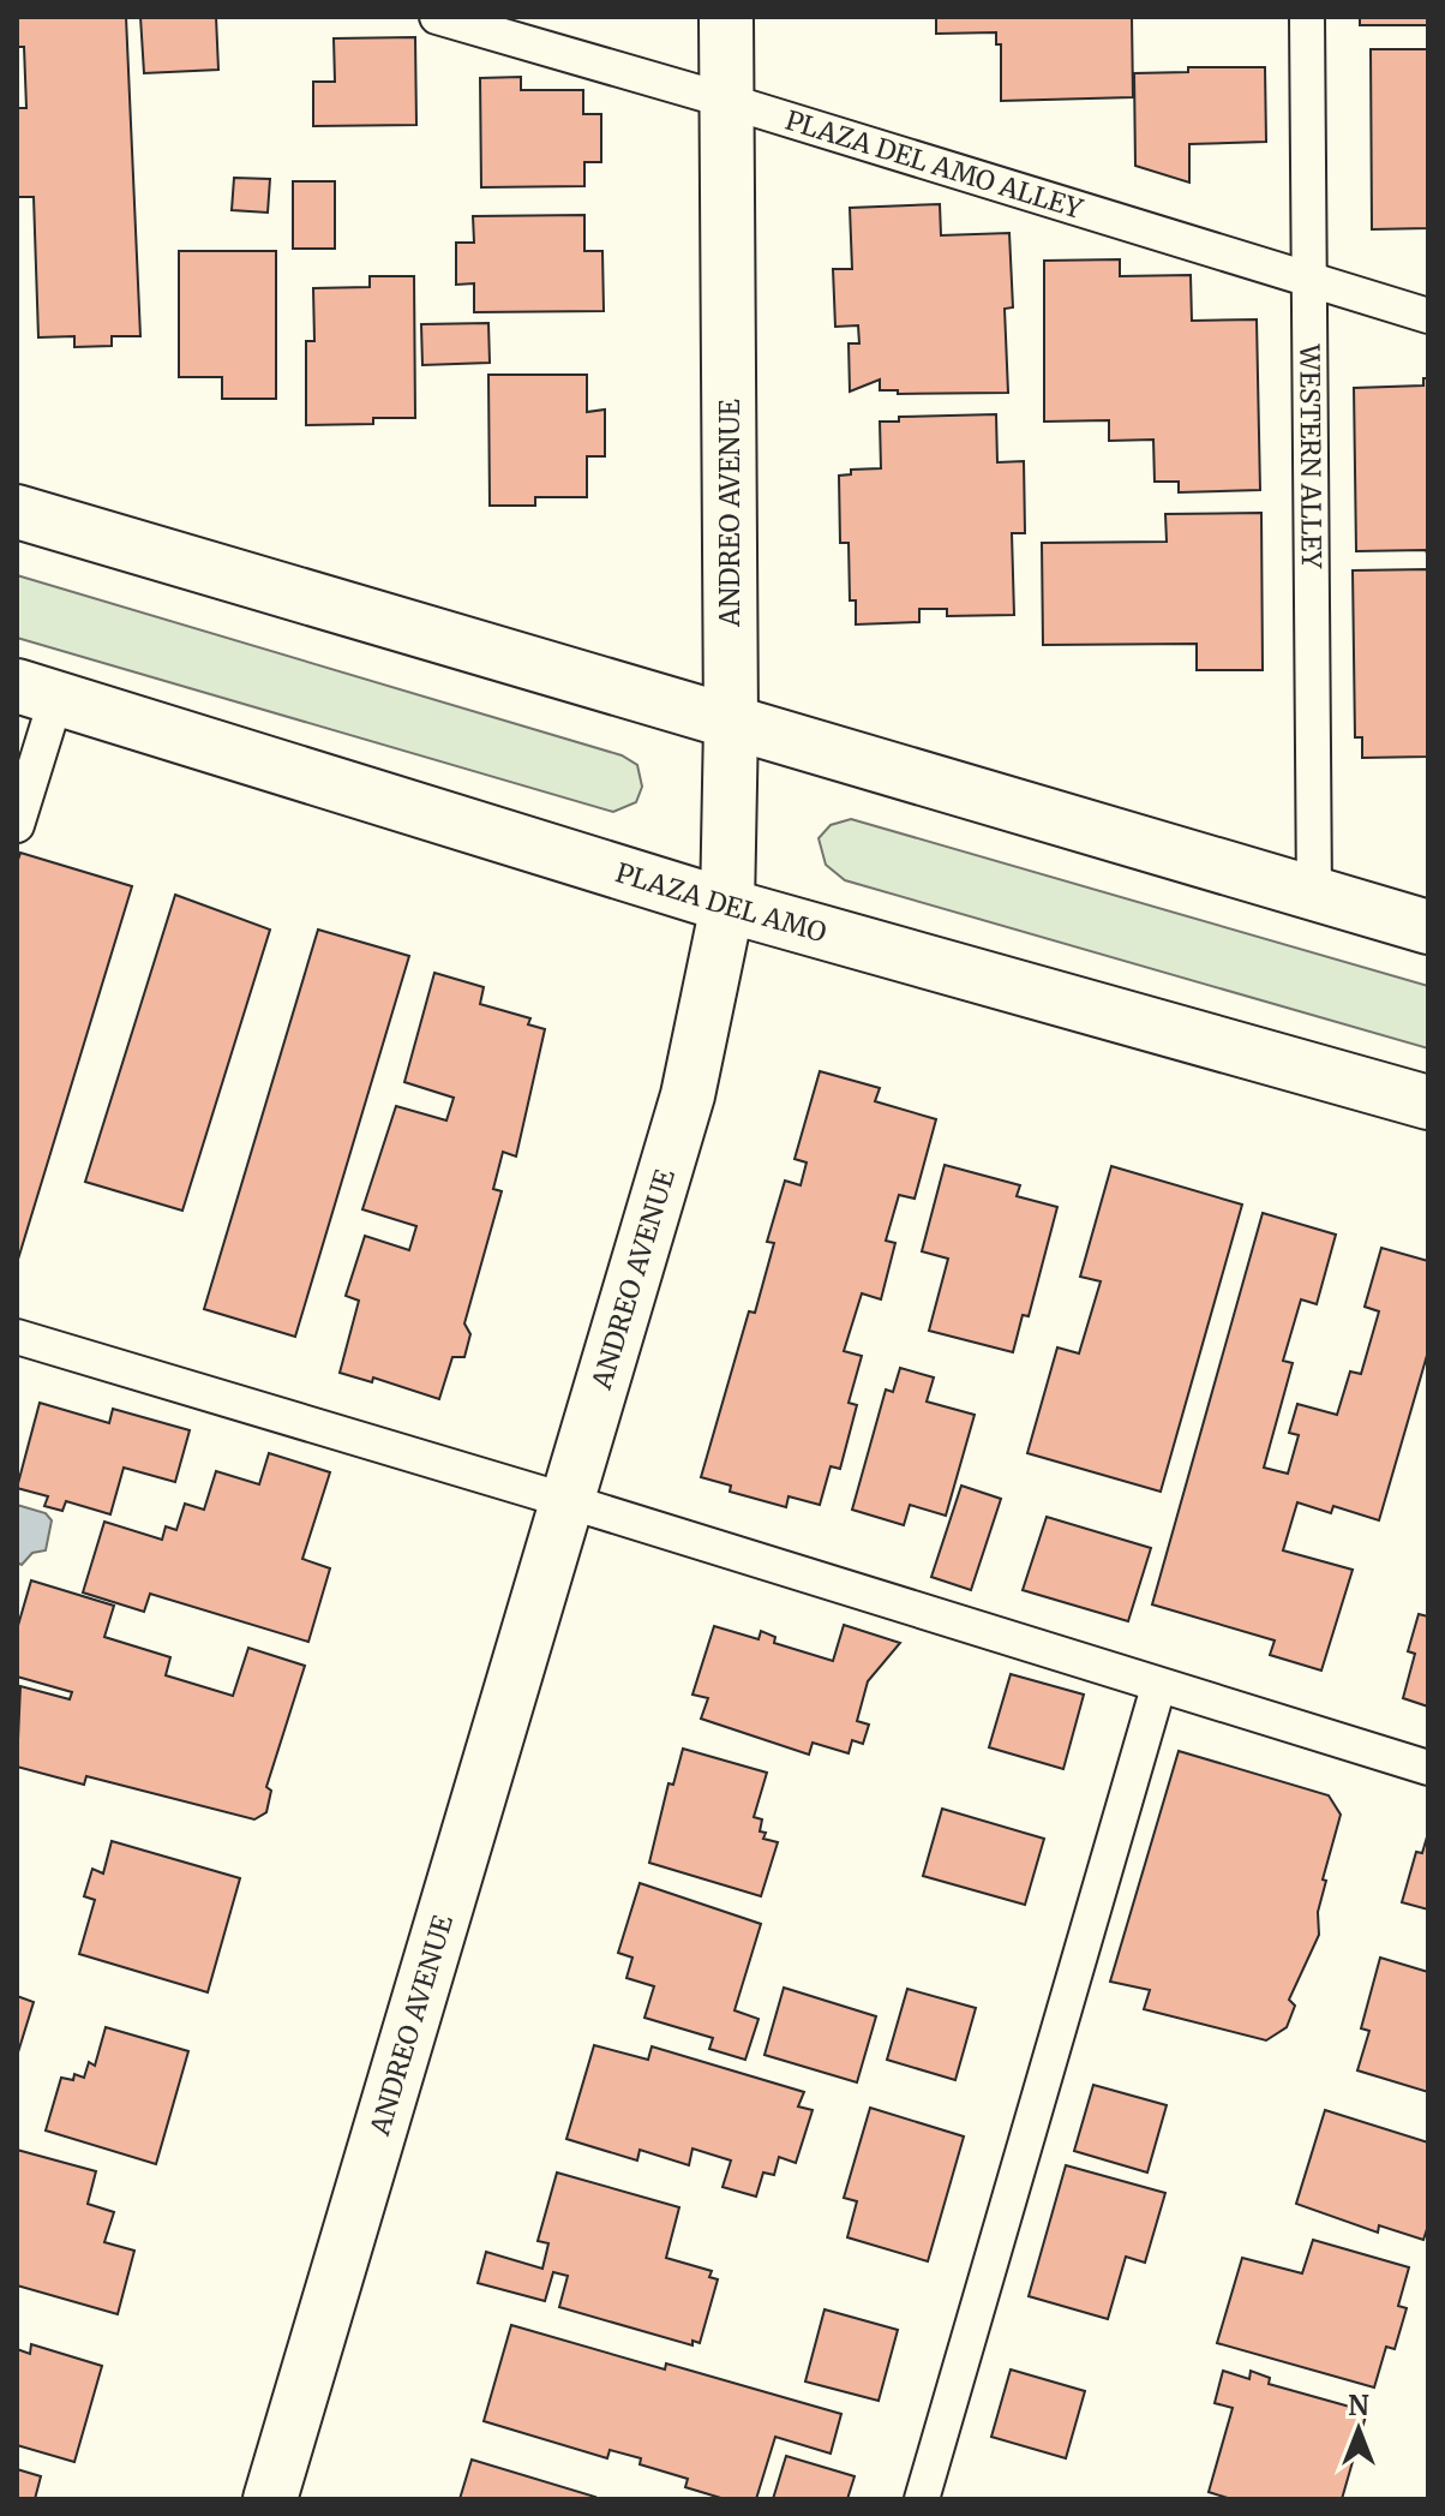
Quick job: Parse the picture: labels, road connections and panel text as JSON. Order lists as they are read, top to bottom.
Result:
{
  "streets": {
    "main road": ["ANDREO AVENUE", "PLAZA DEL AMO"],
    "lane": ["PLAZA DEL AMO ALLEY", "WESTERN ALLEY"]
  },
  "crossings": [
    ["PLAZA DEL AMO ALLEY", "WESTERN ALLEY"],
    ["PLAZA DEL AMO ALLEY", "ANDREO AVENUE"],
    ["ANDREO AVENUE", "PLAZA DEL AMO"]
  ],
  "north": "top"
}
